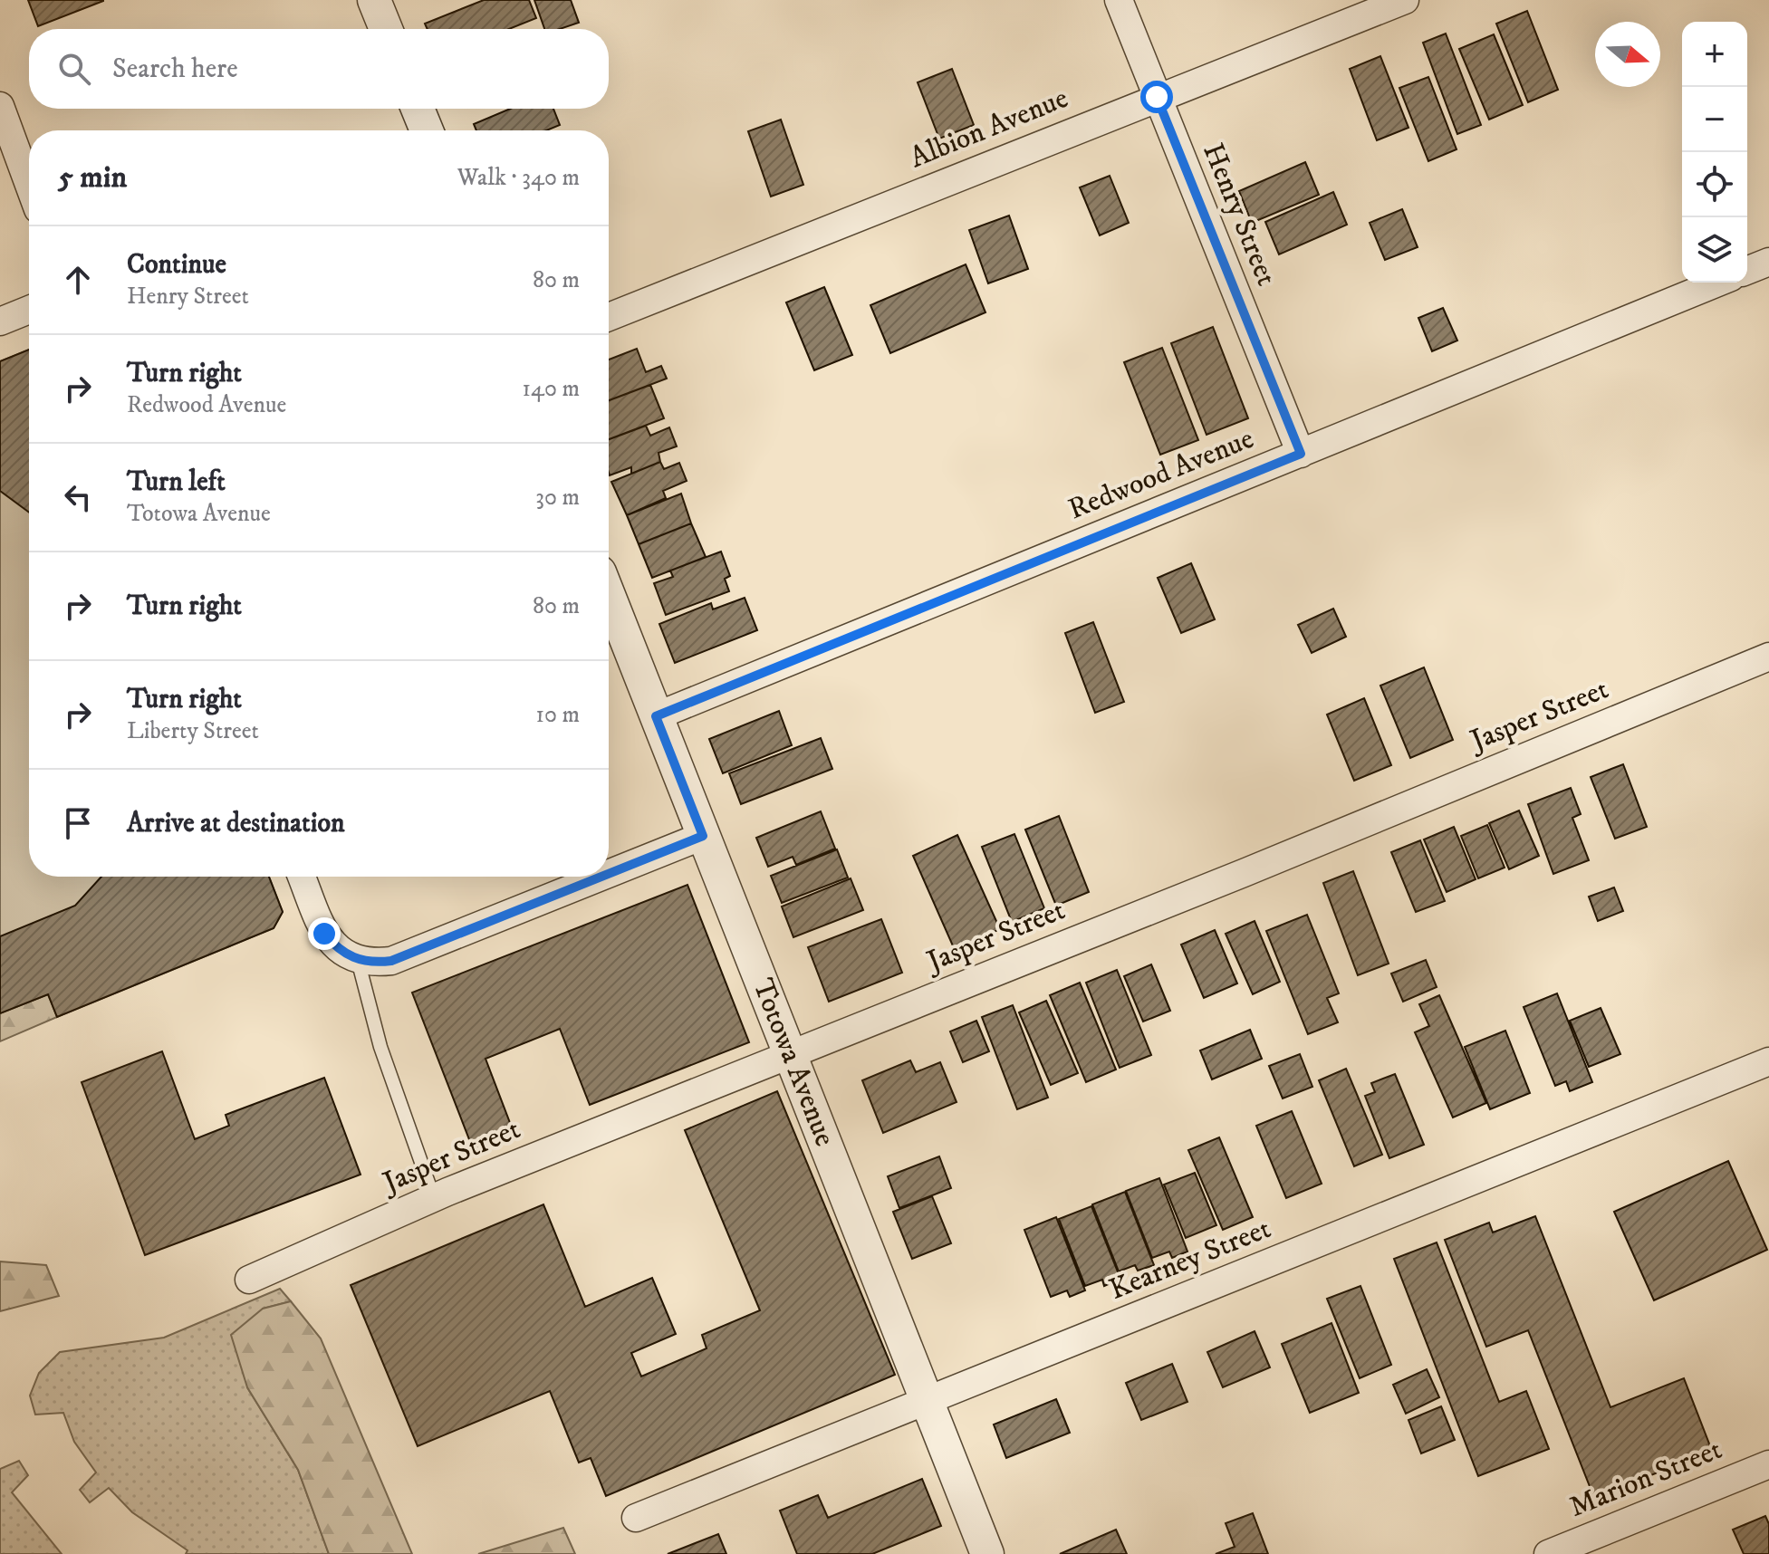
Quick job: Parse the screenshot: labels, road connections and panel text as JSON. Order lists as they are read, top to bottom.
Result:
{
  "streets": {
    "street": [
      "Albion Avenue",
      "Henry Street",
      "Redwood Avenue",
      "Jasper Street",
      "Totowa Avenue",
      "Kearney Street",
      "Marion Street"
    ]
  },
  "crossings": [
    ["Albion Avenue", "Henry Street"],
    ["Henry Street", "Redwood Avenue"],
    ["Redwood Avenue", "Totowa Avenue"],
    ["Jasper Street", "Totowa Avenue"],
    ["Totowa Avenue", "Kearney Street"]
  ],
  "north": "right",
  "page": {
    "map_buttons": ["+", "−"],
    "search": "Search here",
    "heading": ["5 min", "Walk · 340 m"],
    "list": [
      ["Continue", "Henry Street", "80 m"],
      ["Turn right", "Redwood Avenue", "140 m"],
      ["Turn left", "Totowa Avenue", "30 m"],
      ["Turn right", "80 m"],
      ["Turn right", "Liberty Street", "10 m"],
      "Arrive at destination"
    ]
  }
}
